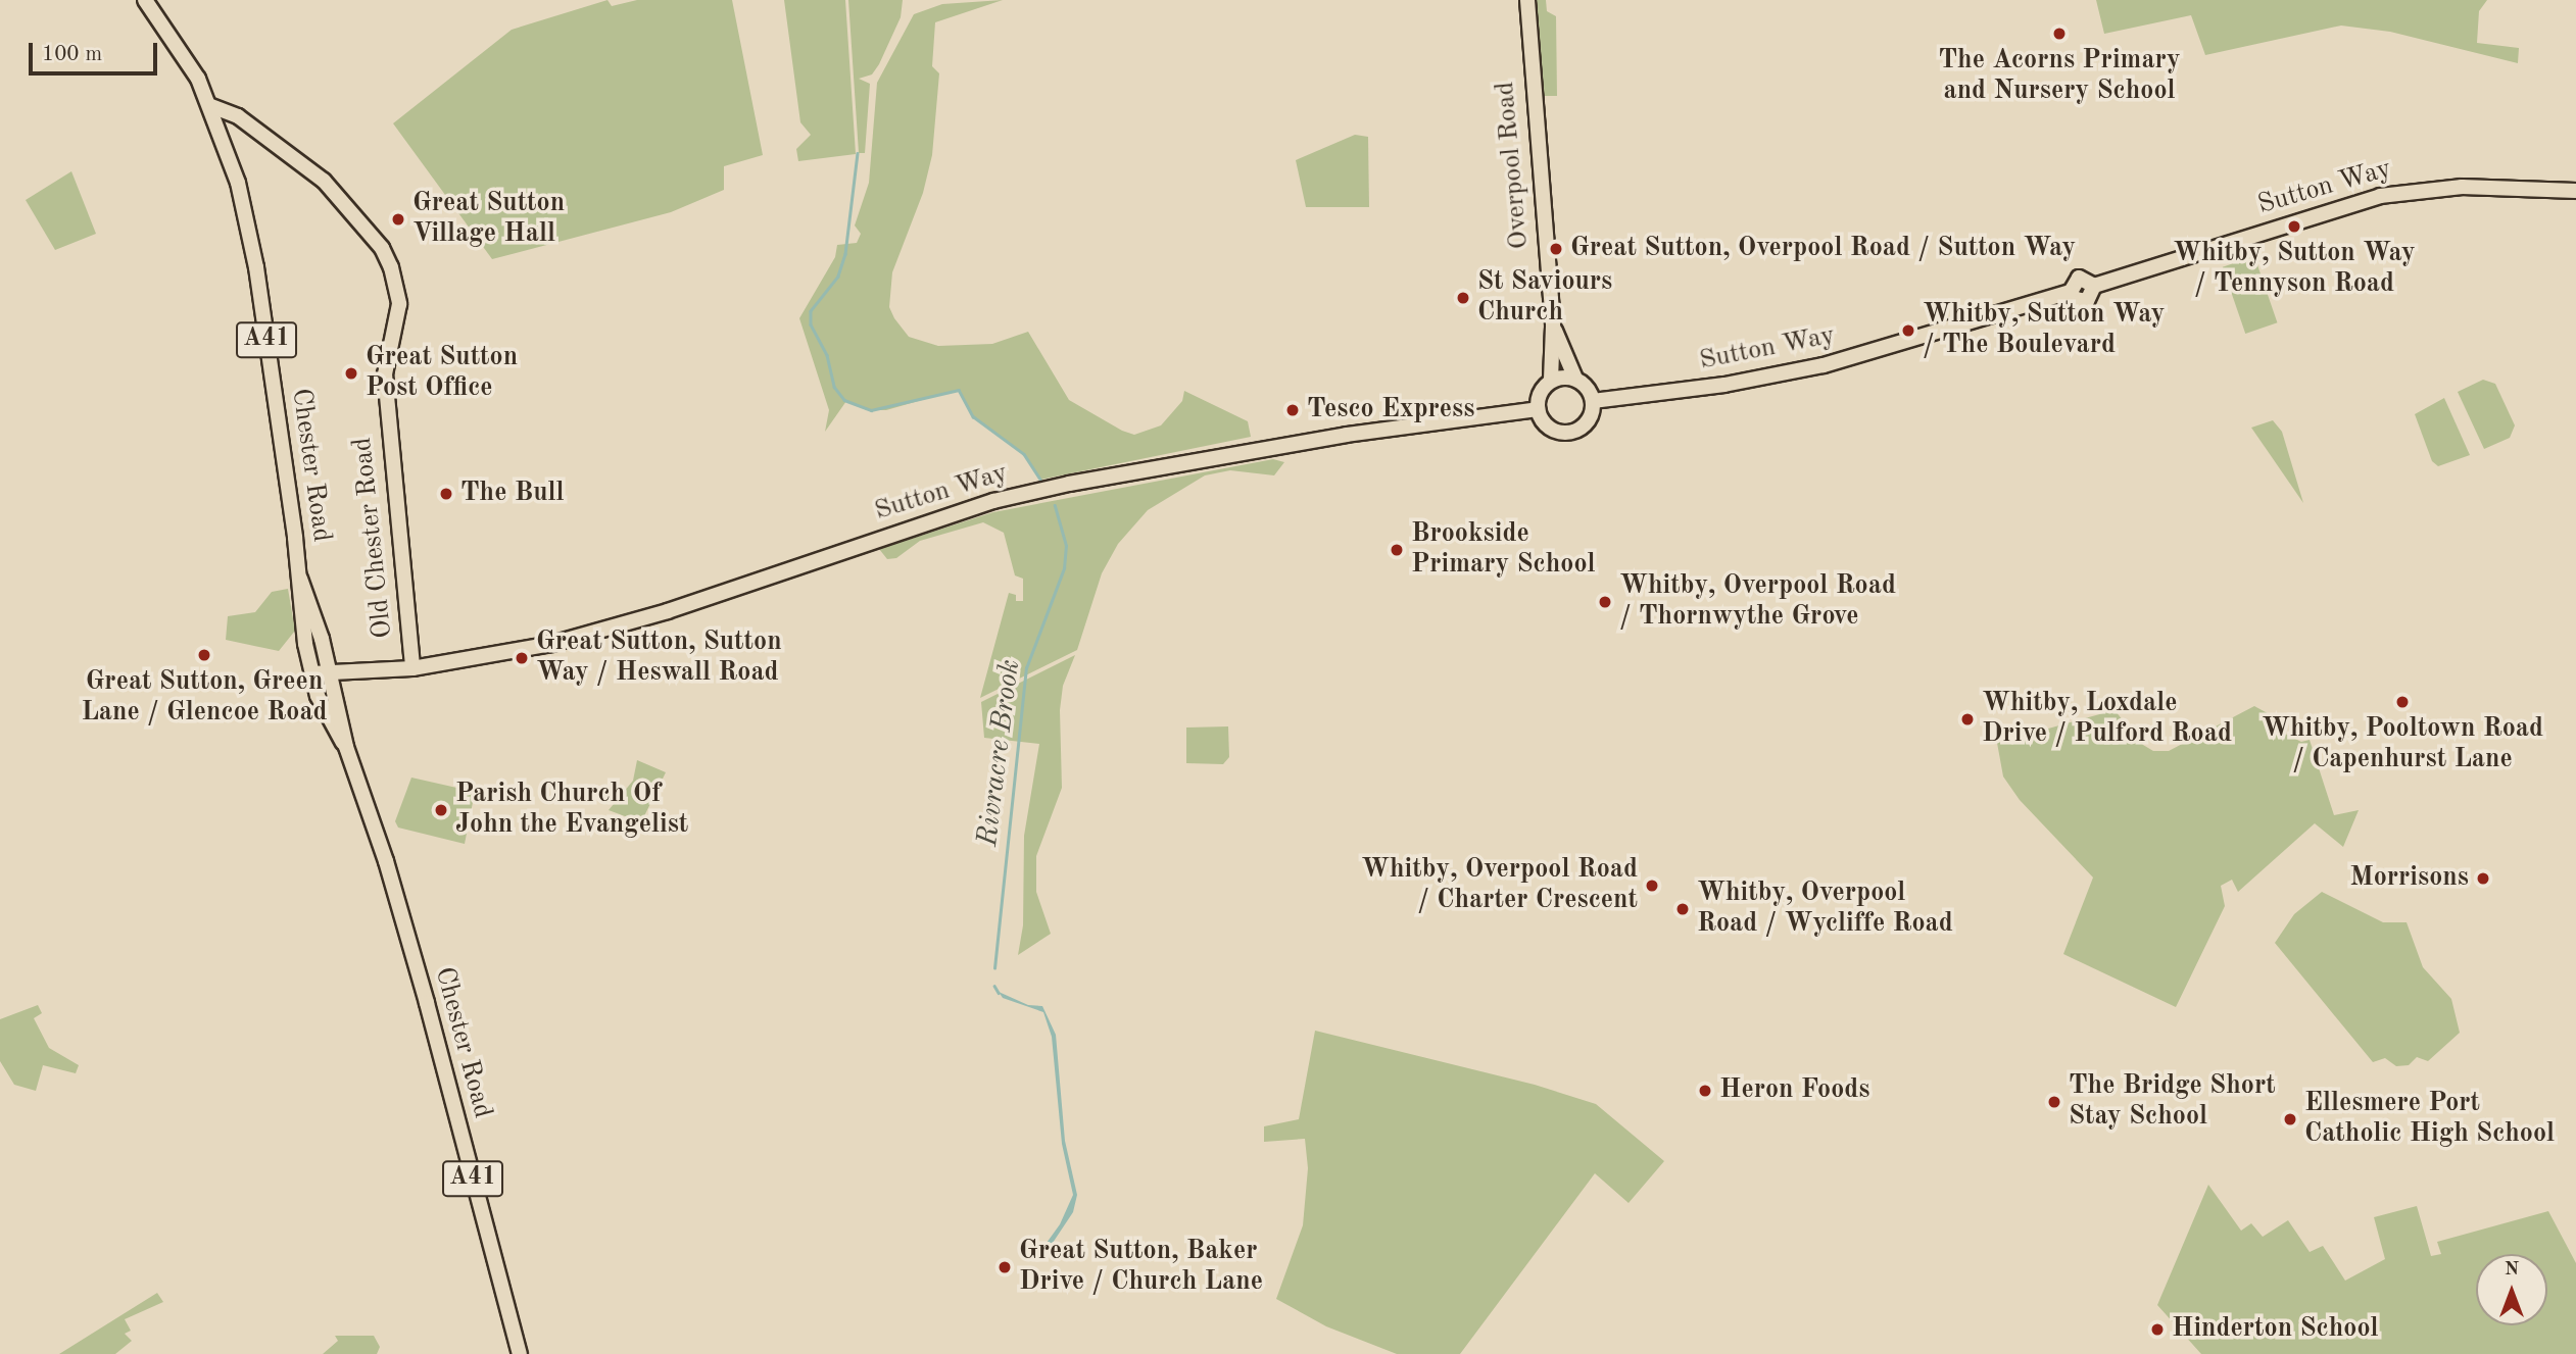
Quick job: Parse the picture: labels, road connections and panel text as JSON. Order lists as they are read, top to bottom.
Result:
{
  "streets": {
    "main road": [
      "Overpool Road",
      "Sutton Way",
      "A41",
      "Chester Road",
      "Old Chester Road"
    ]
  },
  "crossings": [
    ["Overpool Road", "Sutton Way"],
    ["Sutton Way", "Chester Road"],
    ["Sutton Way", "Old Chester Road"],
    ["Chester Road", "Old Chester Road"]
  ],
  "water": ["Rivracre Brook"],
  "places": [
    "The Acorns Primary and Nursery School",
    "Great Sutton Village Hall",
    "Whitby, Sutton Way / Tennyson Road",
    "Great Sutton, Overpool Road / Sutton Way",
    "St Saviours Church",
    "Whitby, Sutton Way / The Boulevard",
    "Great Sutton Post Office",
    "Tesco Express",
    "The Bull",
    "Brookside Primary School",
    "Whitby, Overpool Road / Thornwythe Grove",
    "Great Sutton, Green Lane / Glencoe Road",
    "Great Sutton, Sutton Way / Heswall Road",
    "Whitby, Pooltown Road / Capenhurst Lane",
    "Whitby, Loxdale Drive / Pulford Road",
    "Parish Church Of John the Evangelist",
    "Morrisons",
    "Whitby, Overpool Road / Charter Crescent",
    "Whitby, Overpool Road / Wycliffe Road",
    "Heron Foods",
    "The Bridge Short Stay School",
    "Ellesmere Port Catholic High School",
    "Great Sutton, Baker Drive / Church Lane",
    "Hinderton School"
  ],
  "scale_bar": "100 m",
  "north": "top"
}
